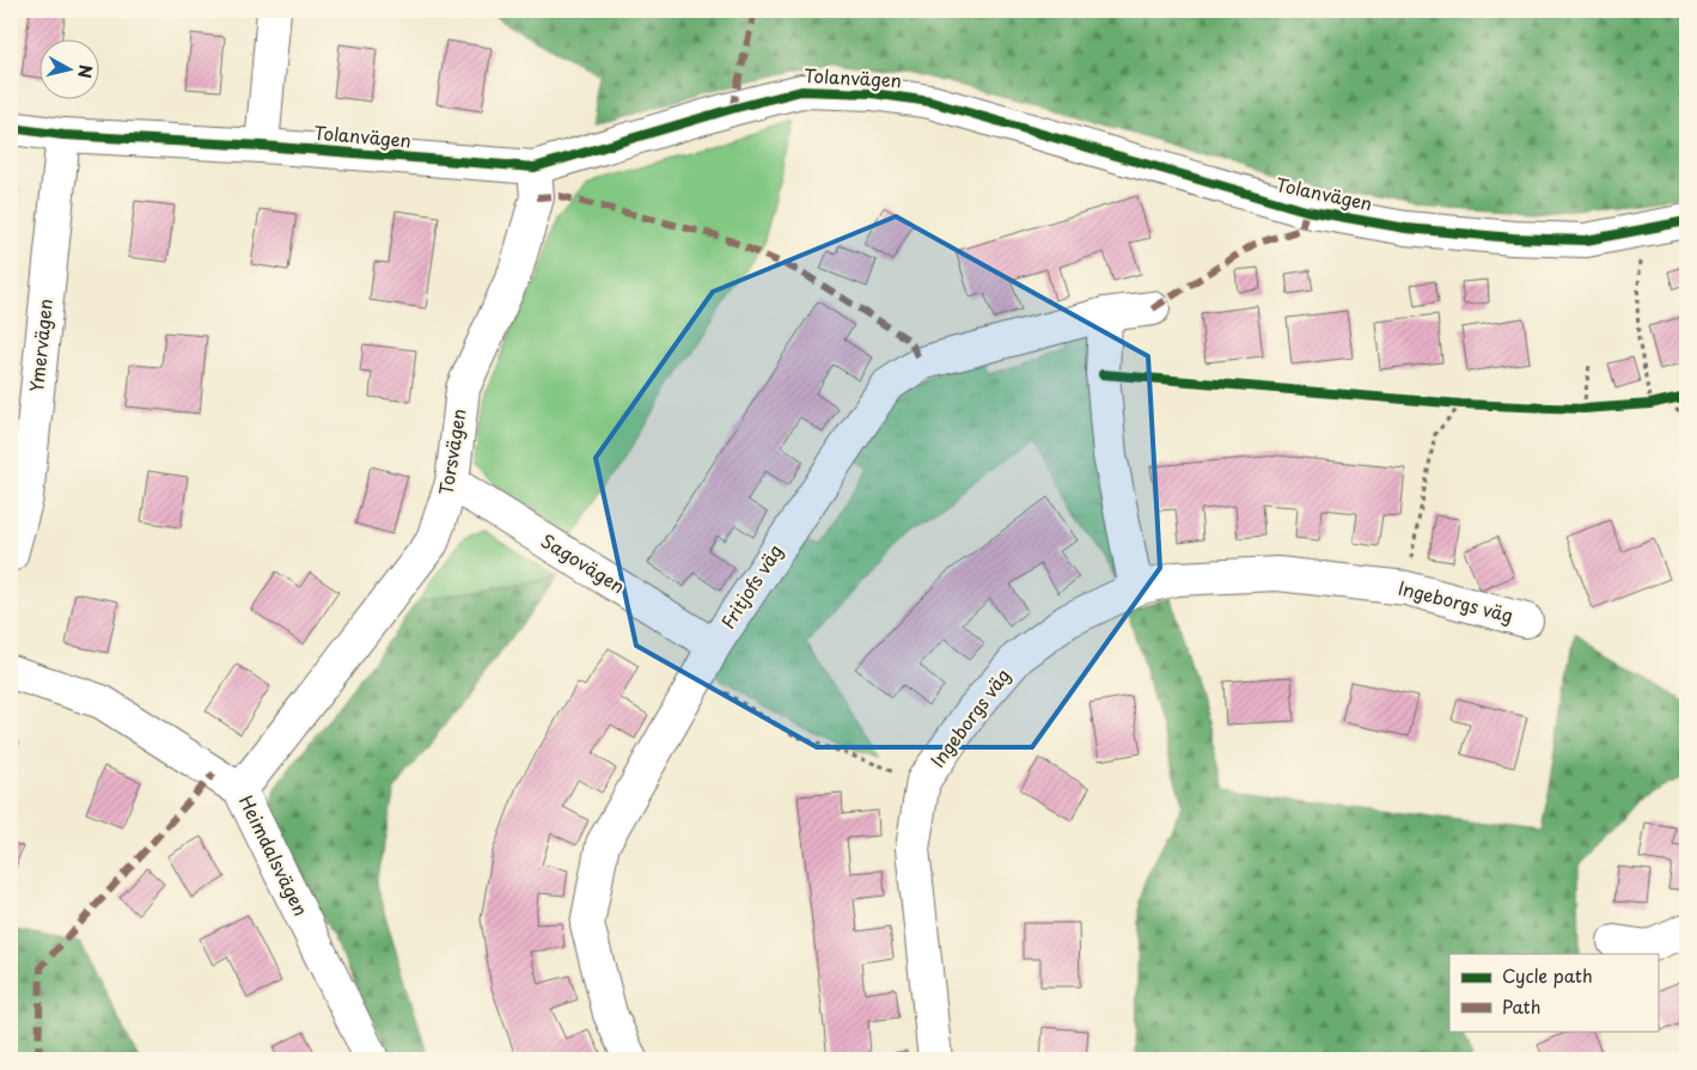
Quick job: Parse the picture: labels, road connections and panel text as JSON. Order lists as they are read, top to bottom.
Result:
{
  "streets": {
    "street": [
      "Tolanvägen",
      "Ymervägen",
      "Torsvägen",
      "Sagovägen",
      "Fritjofs väg",
      "Ingeborgs väg",
      "Heimdalsvägen"
    ]
  },
  "crossings": [
    ["Tolanvägen", "Ymervägen"],
    ["Tolanvägen", "Torsvägen"],
    ["Torsvägen", "Sagovägen"],
    ["Torsvägen", "Heimdalsvägen"],
    ["Sagovägen", "Fritjofs väg"]
  ],
  "legend": ["Cycle path", "Path"],
  "north": "right"
}
